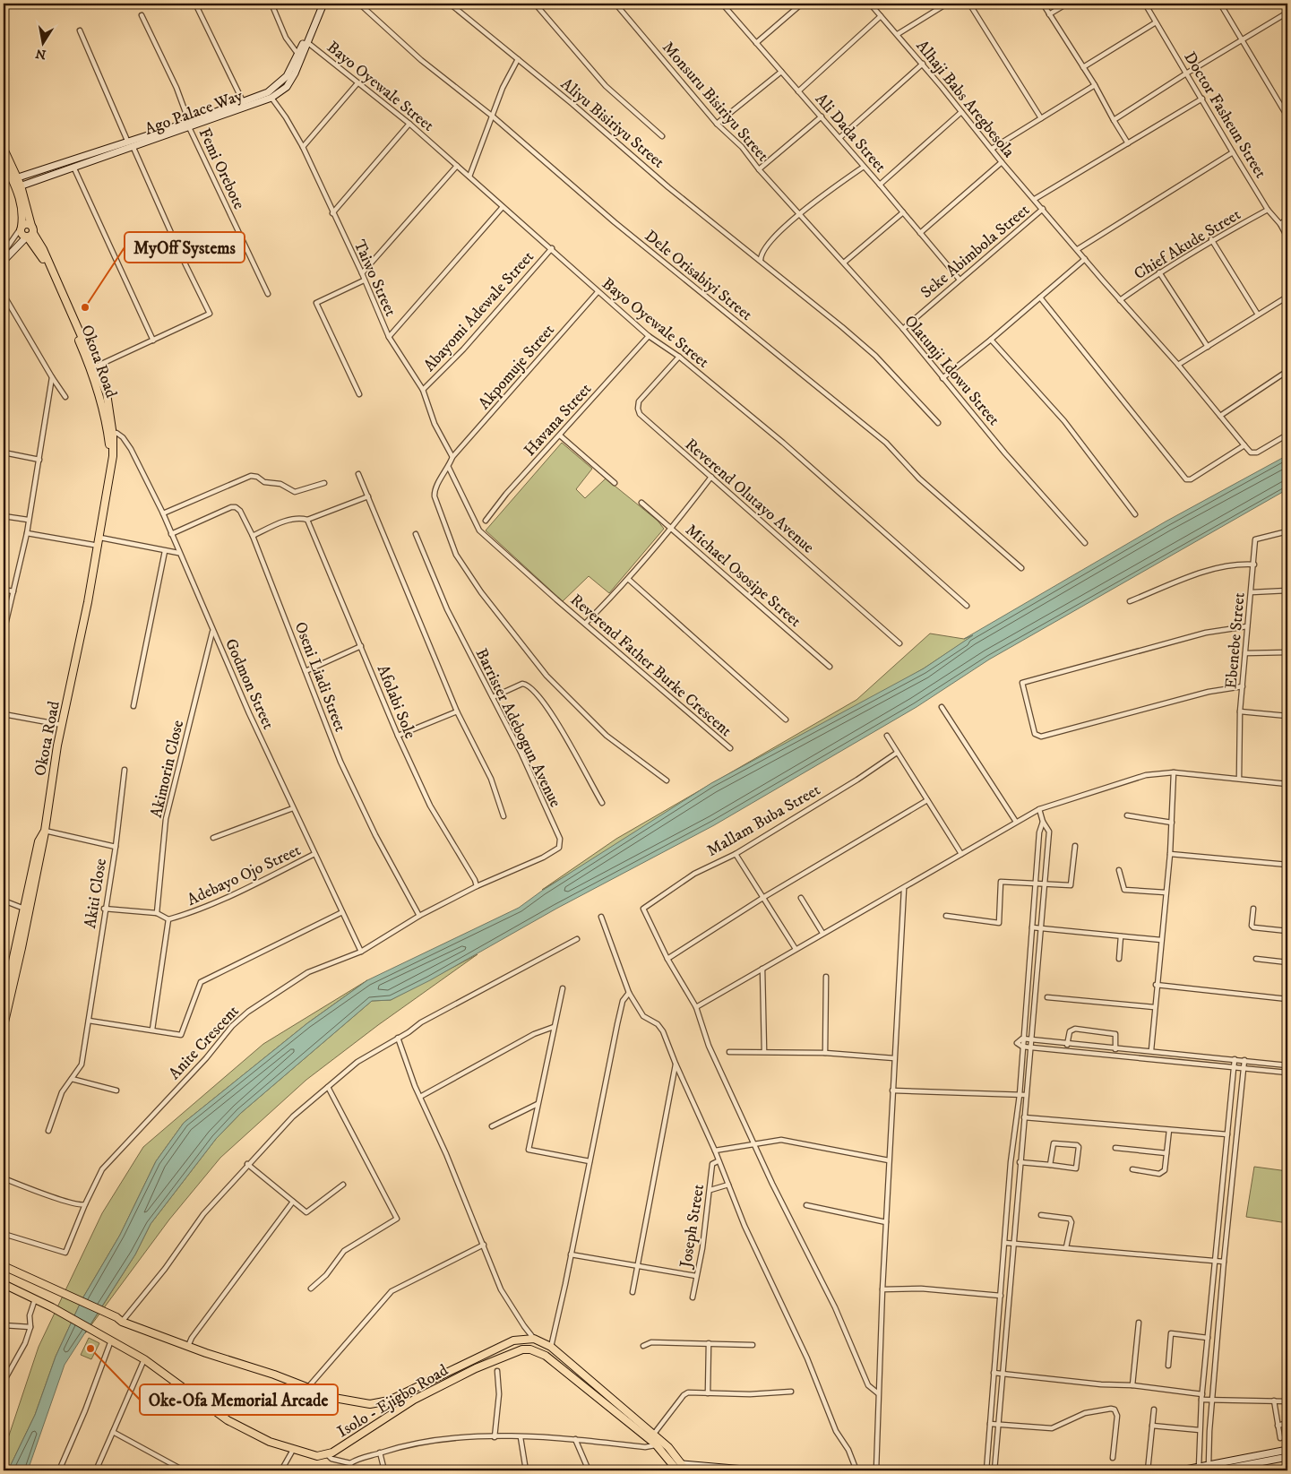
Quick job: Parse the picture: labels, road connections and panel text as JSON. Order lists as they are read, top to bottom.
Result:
{
  "streets": {
    "main road": ["Ago Palace Way", "Okota Road", "Isolo - Ejigbo Road"],
    "street": [
      "Bayo Oyewale Street",
      "Alhaji Babs Aregbesola",
      "Monsuru Bisiriyu Street",
      "Doctor Fasheun Street",
      "Aliyu Bisiriyu Street",
      "Ali Dada Street",
      "Femi Orebote",
      "Chief Akude Street",
      "Seke Abimbola Street",
      "Dele Orisabiyi Street",
      "Taiwo Street",
      "Abayomi Adewale Street",
      "Akpomuje Street",
      "Olatunji Idowu Street",
      "Havana Street",
      "Reverend Olutayo Avenue",
      "Michael Ososipe Street",
      "Ebenebe Street",
      "Reverend Father Burke Crescent",
      "Oseni Liadi Street",
      "Godmon Street",
      "Afolabi Sole",
      "Barrister Adebogun Avenue",
      "Akimorin Close",
      "Mallam Buba Street",
      "Adebayo Ojo Street",
      "Akiti Close",
      "Anite Crescent",
      "Joseph Street"
    ]
  },
  "crossings": [
    ["Bayo Oyewale Street", "Ago Palace Way"],
    ["Bayo Oyewale Street", "Abayomi Adewale Street"],
    ["Bayo Oyewale Street", "Akpomuje Street"],
    ["Bayo Oyewale Street", "Havana Street"],
    ["Bayo Oyewale Street", "Reverend Olutayo Avenue"],
    ["Alhaji Babs Aregbesola", "Chief Akude Street"],
    ["Alhaji Babs Aregbesola", "Seke Abimbola Street"],
    ["Monsuru Bisiriyu Street", "Olatunji Idowu Street"],
    ["Ago Palace Way", "Femi Orebote"],
    ["Ago Palace Way", "Taiwo Street"],
    ["Doctor Fasheun Street", "Chief Akude Street"],
    ["Ali Dada Street", "Seke Abimbola Street"],
    ["Seke Abimbola Street", "Olatunji Idowu Street"],
    ["Taiwo Street", "Abayomi Adewale Street"],
    ["Taiwo Street", "Akpomuje Street"],
    ["Okota Road", "Godmon Street"],
    ["Oseni Liadi Street", "Godmon Street"],
    ["Oseni Liadi Street", "Anite Crescent"],
    ["Godmon Street", "Akimorin Close"],
    ["Godmon Street", "Adebayo Ojo Street"],
    ["Godmon Street", "Anite Crescent"],
    ["Afolabi Sole", "Barrister Adebogun Avenue"],
    ["Afolabi Sole", "Anite Crescent"],
    ["Barrister Adebogun Avenue", "Anite Crescent"]
  ],
  "places": ["MyOff Systems", "Oke-Ofa Memorial Arcade"],
  "north": "bottom"
}
